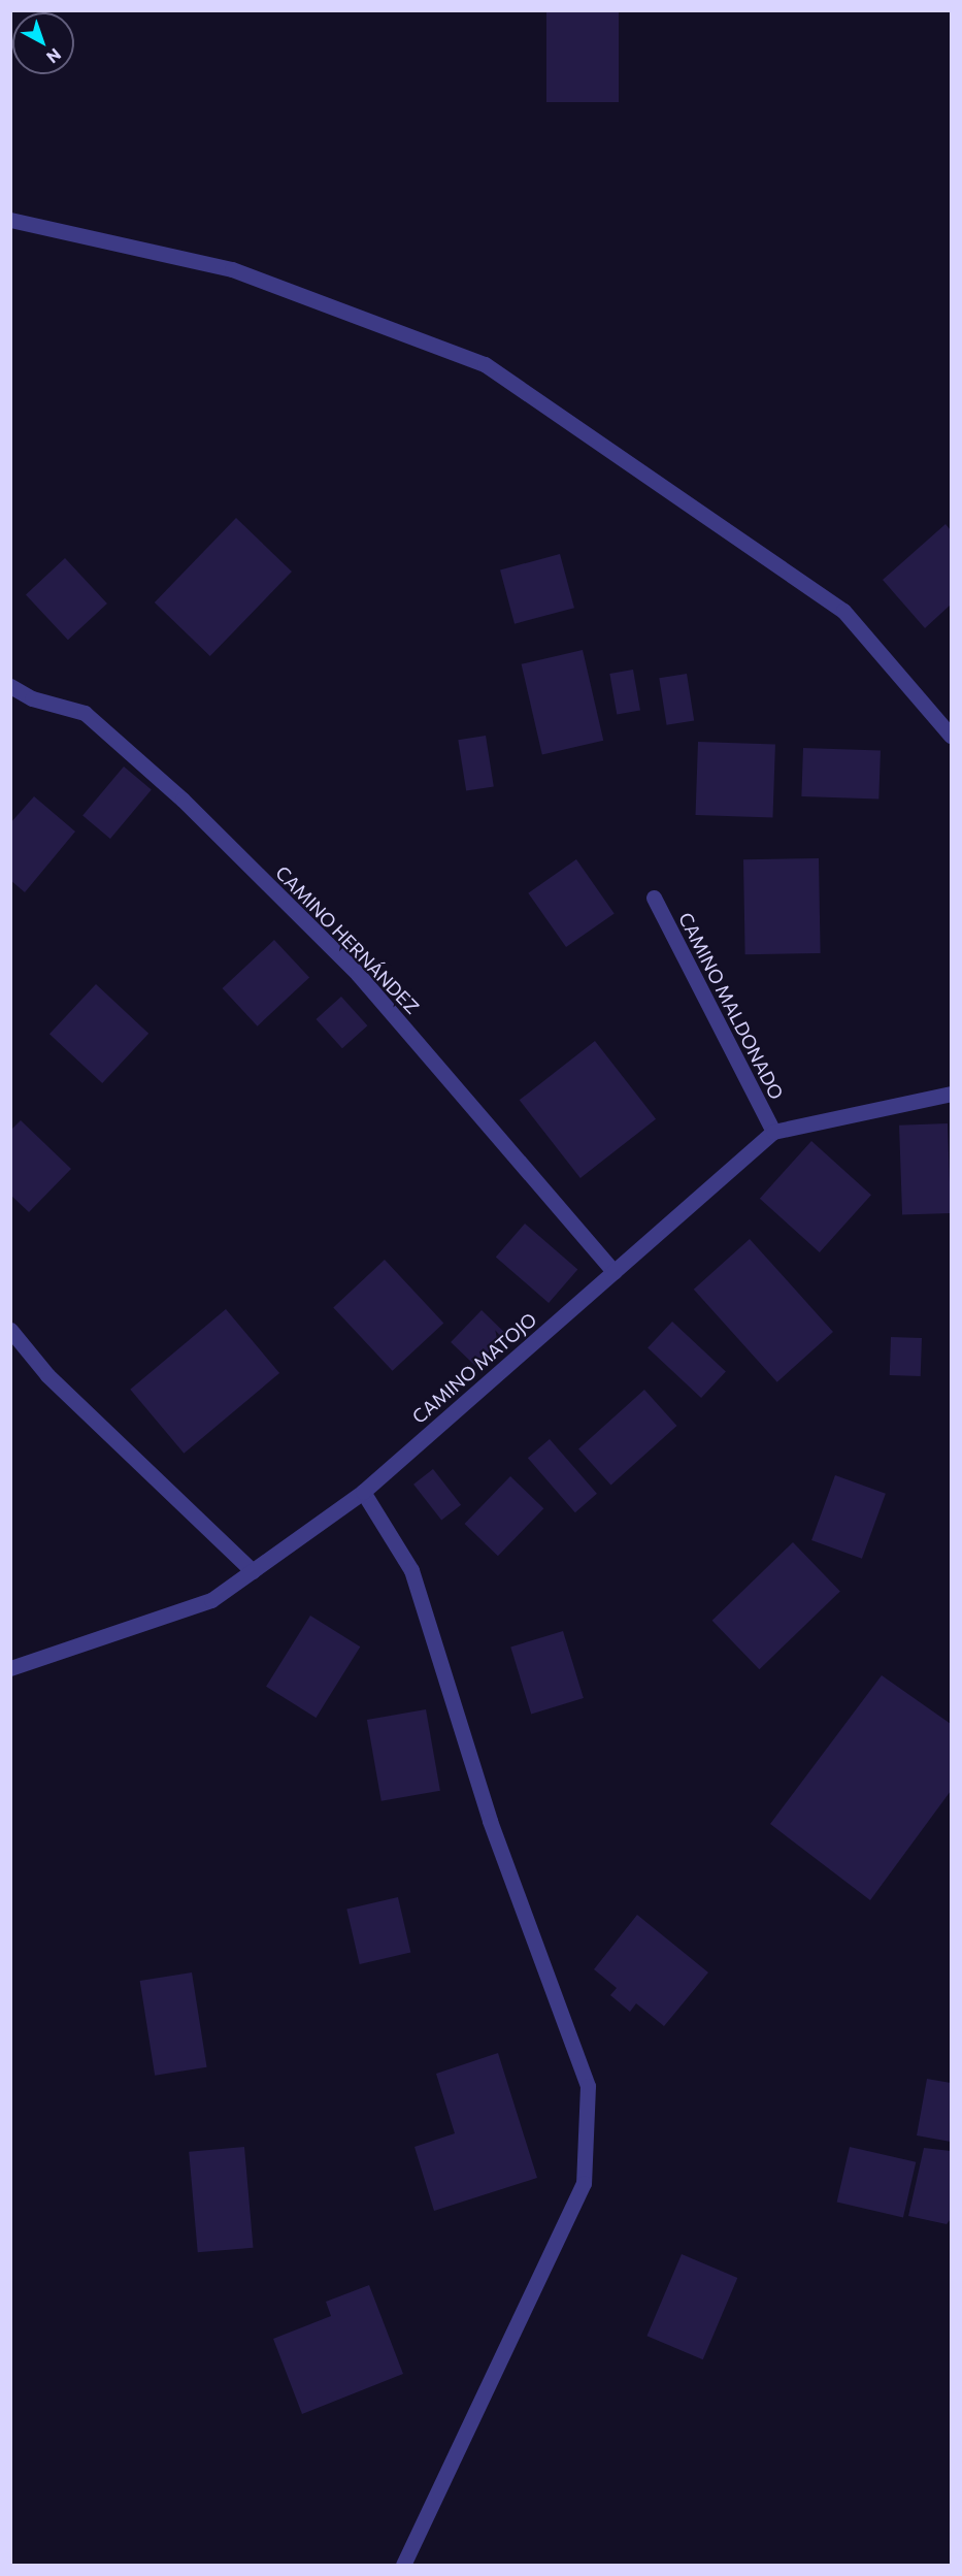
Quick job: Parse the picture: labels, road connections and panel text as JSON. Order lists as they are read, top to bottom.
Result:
{
  "streets": {
    "street": ["CAMINO HERNÁNDEZ", "CAMINO MALDONADO", "CAMINO MATOJO"]
  },
  "crossings": [
    ["CAMINO HERNÁNDEZ", "CAMINO MATOJO"],
    ["CAMINO MALDONADO", "CAMINO MATOJO"]
  ],
  "north": "bottom right"
}
